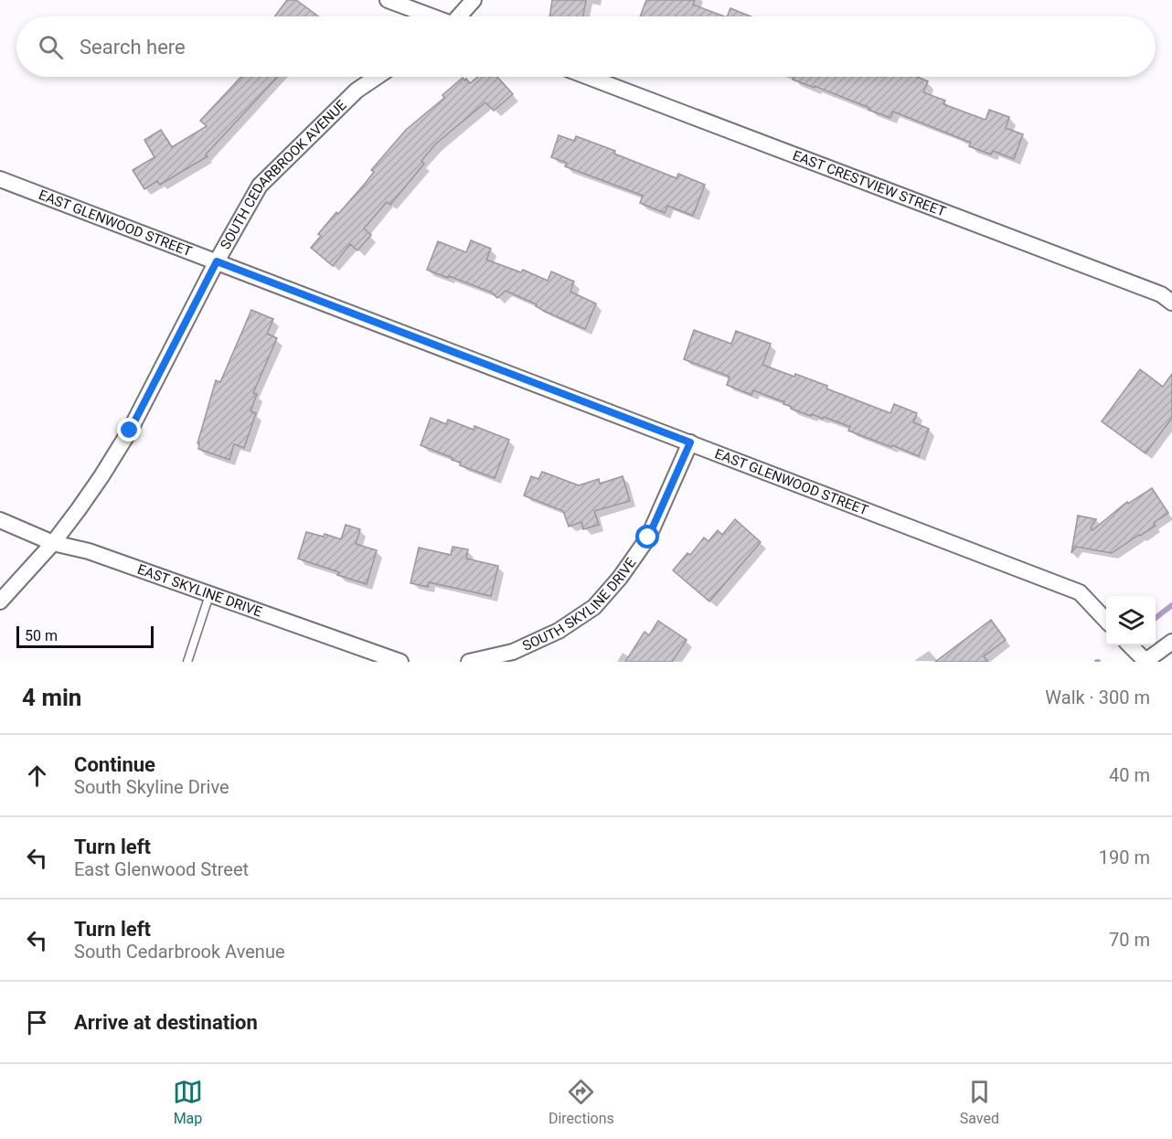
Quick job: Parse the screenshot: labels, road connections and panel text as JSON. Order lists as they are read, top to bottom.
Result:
{
  "streets": {
    "street": [
      "SOUTH CEDARBROOK AVENUE",
      "EAST CRESTVIEW STREET",
      "EAST GLENWOOD STREET",
      "EAST SKYLINE DRIVE",
      "SOUTH SKYLINE DRIVE"
    ]
  },
  "crossings": [
    ["SOUTH CEDARBROOK AVENUE", "EAST GLENWOOD STREET"],
    ["SOUTH CEDARBROOK AVENUE", "EAST SKYLINE DRIVE"],
    ["EAST GLENWOOD STREET", "SOUTH SKYLINE DRIVE"]
  ],
  "scale_bar": "50 m",
  "page": {
    "search": "Search here",
    "scale": "50 m",
    "heading": ["4 min", "Walk · 300 m"],
    "list": [
      ["Continue", "South Skyline Drive", "40 m"],
      ["Turn left", "East Glenwood Street", "190 m"],
      ["Turn left", "South Cedarbrook Avenue", "70 m"],
      "Arrive at destination"
    ],
    "nav": ["Map", "Directions", "Saved"]
  }
}
